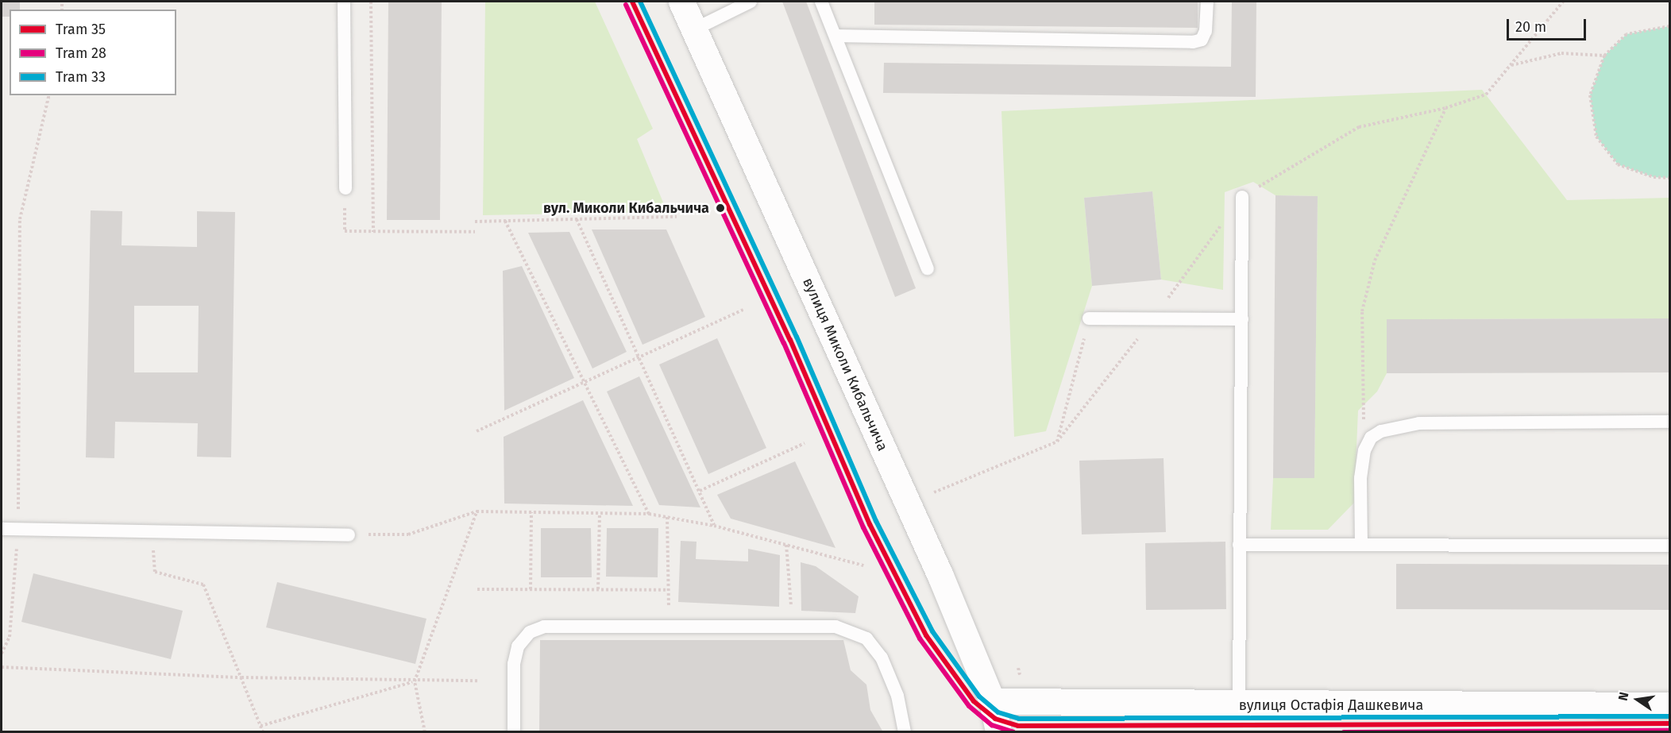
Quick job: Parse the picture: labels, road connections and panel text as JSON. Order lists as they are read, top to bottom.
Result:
{
  "streets": {
    "street": ["вулиця Миколи Кибальчича", "вулиця Остафія Дашкевича"]
  },
  "crossings": [
    ["вулиця Миколи Кибальчича", "вулиця Остафія Дашкевича"]
  ],
  "places": ["вул. Миколи Кибальчича"],
  "lines": ["tram line 35", "tram line 33", "tram line 28"],
  "legend": ["Tram 35", "Tram 28", "Tram 33"],
  "scale_bar": "20 m",
  "north": "left"
}
